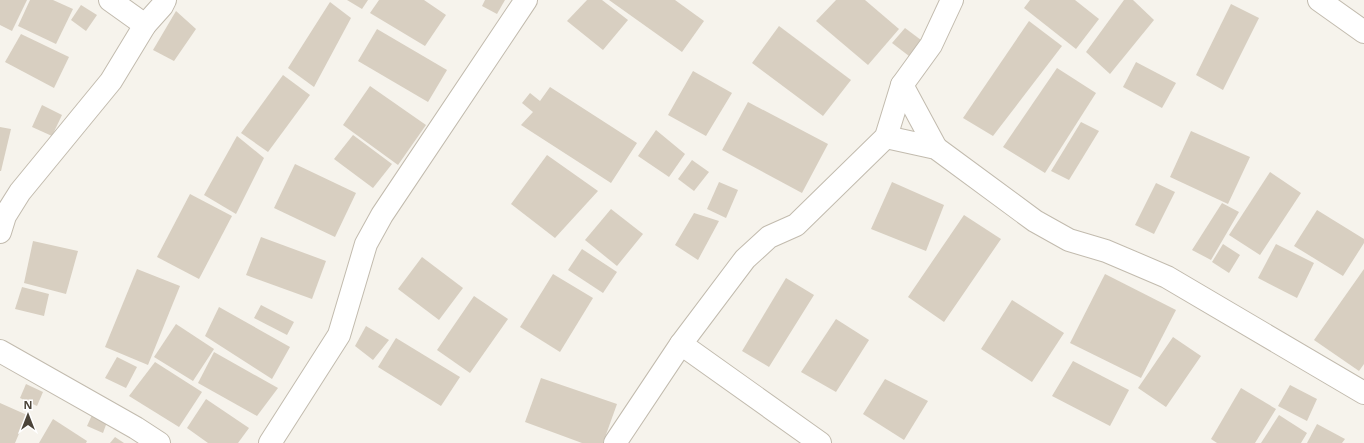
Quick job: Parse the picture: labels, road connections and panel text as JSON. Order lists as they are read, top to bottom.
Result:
{
  "north": "top"
}
